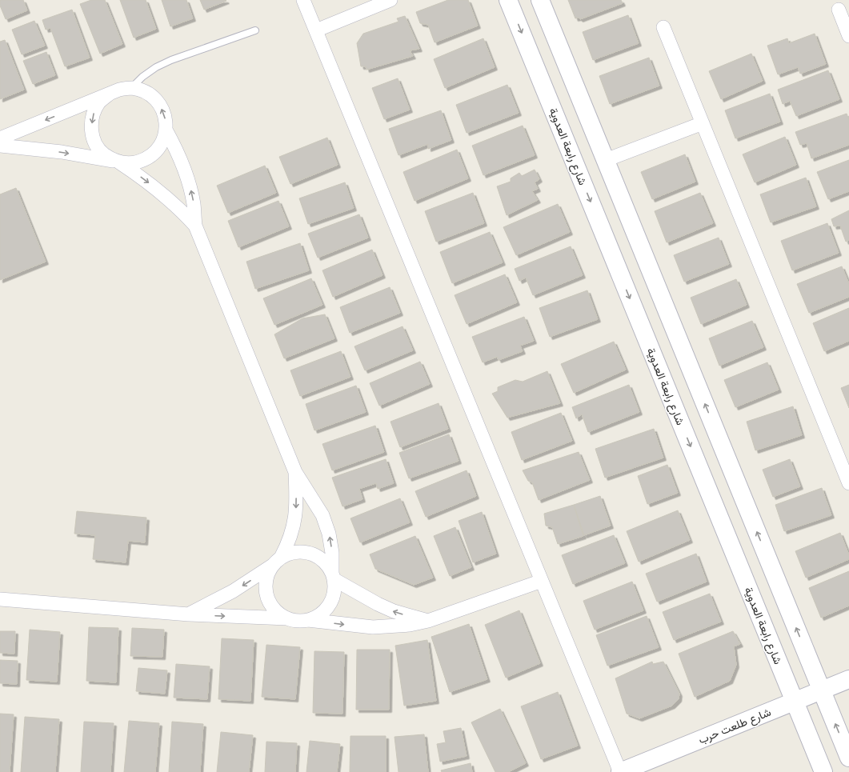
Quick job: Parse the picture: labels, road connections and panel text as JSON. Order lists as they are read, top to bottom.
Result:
{
  "streets": {
    "street": ["شارع رابعة العدوية", "شارع طلعت حرب"]
  },
  "crossings": [
    ["شارع رابعة العدوية", "شارع طلعت حرب"]
  ]
}
